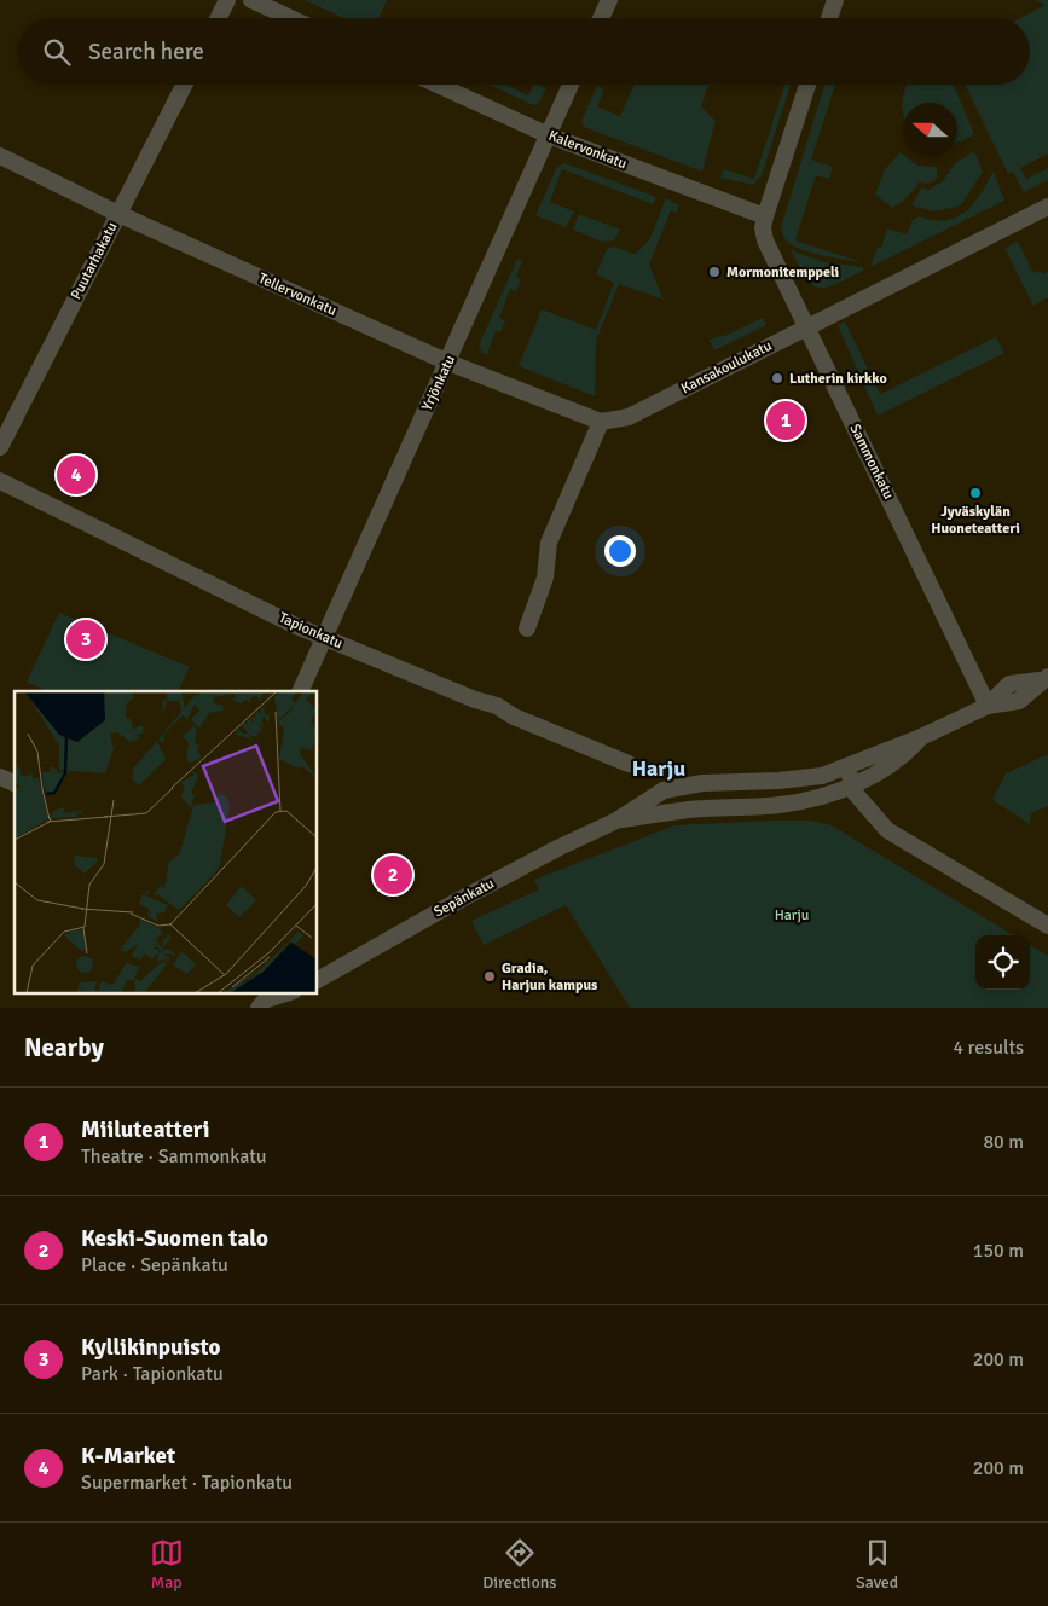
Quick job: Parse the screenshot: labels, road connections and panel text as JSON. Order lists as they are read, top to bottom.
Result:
{
  "streets": {
    "street": [
      "Kalervonkatu",
      "Puutarhakatu",
      "Tellervonkatu",
      "Kansakoulukatu",
      "Yrjönkatu",
      "Sammonkatu",
      "Tapionkatu",
      "Sepänkatu"
    ]
  },
  "crossings": [
    ["Kalervonkatu", "Yrjönkatu"],
    ["Kalervonkatu", "Sammonkatu"],
    ["Puutarhakatu", "Tellervonkatu"],
    ["Tellervonkatu", "Kansakoulukatu"],
    ["Tellervonkatu", "Yrjönkatu"],
    ["Kansakoulukatu", "Sammonkatu"],
    ["Yrjönkatu", "Tapionkatu"]
  ],
  "districts": ["Harju"],
  "parks": ["Harju"],
  "places": [
    "Mormonitemppeli",
    "Lutherin kirkko",
    "Jyväskylän Huoneteatteri",
    "Gradia, Harjun kampus"
  ],
  "north": "left",
  "page": {
    "search": "Search here",
    "pins": [
      "1",
      "4",
      "3",
      "2"
    ],
    "heading": ["Nearby", "4 results"],
    "list": [
      {
        "mark": "1",
        "name": "Miiluteatteri",
        "note": "Theatre · Sammonkatu",
        "value": "80 m"
      },
      {
        "mark": "2",
        "name": "Keski-Suomen talo",
        "note": "Place · Sepänkatu",
        "value": "150 m"
      },
      {
        "mark": "3",
        "name": "Kyllikinpuisto",
        "note": "Park · Tapionkatu",
        "value": "200 m"
      },
      {
        "mark": "4",
        "name": "K-Market",
        "note": "Supermarket · Tapionkatu",
        "value": "200 m"
      }
    ],
    "nav": ["Map", "Directions", "Saved"]
  }
}
